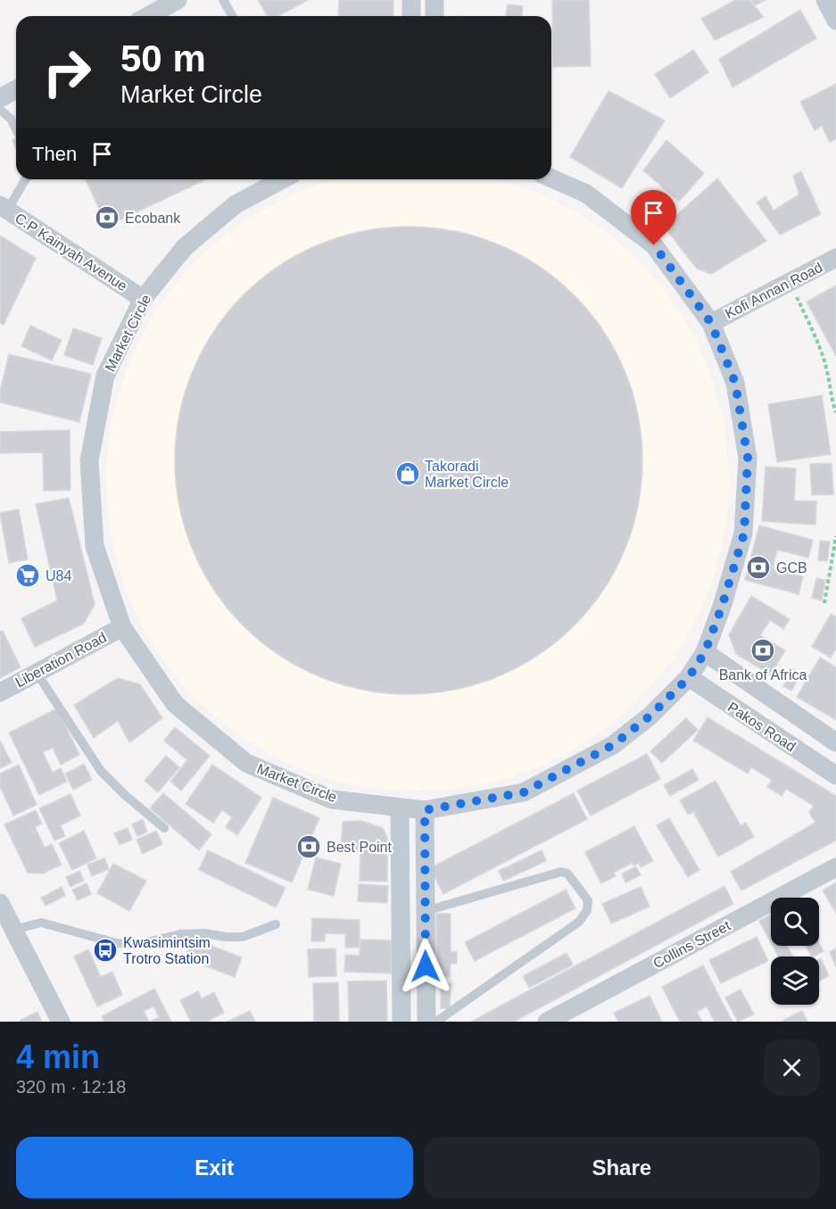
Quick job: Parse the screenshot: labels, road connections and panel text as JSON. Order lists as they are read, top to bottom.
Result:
{
  "streets": {
    "street": [
      "C.P Kainyah Avenue",
      "Kofi Annan Road",
      "Market Circle",
      "Liberation Road",
      "Pakos Road",
      "Collins Street"
    ]
  },
  "crossings": [
    ["C.P Kainyah Avenue", "Market Circle"],
    ["Kofi Annan Road", "Market Circle"],
    ["Market Circle", "Liberation Road"],
    ["Market Circle", "Pakos Road"]
  ],
  "places": {
    "bank": [
      "Ecobank",
      "GCB",
      "Bank of Africa",
      "Best Point"
    ],
    "shop": ["Takoradi Market Circle"],
    "supermarket": ["U84"],
    "bus stop": ["Kwasimintsim Trotro Station"]
  },
  "page": {
    "turn": ["50 m", "Market Circle"],
    "then": "Then",
    "heading": ["4 min", "320 m · 12:18"],
    "buttons": ["Exit", "Share"]
  }
}
